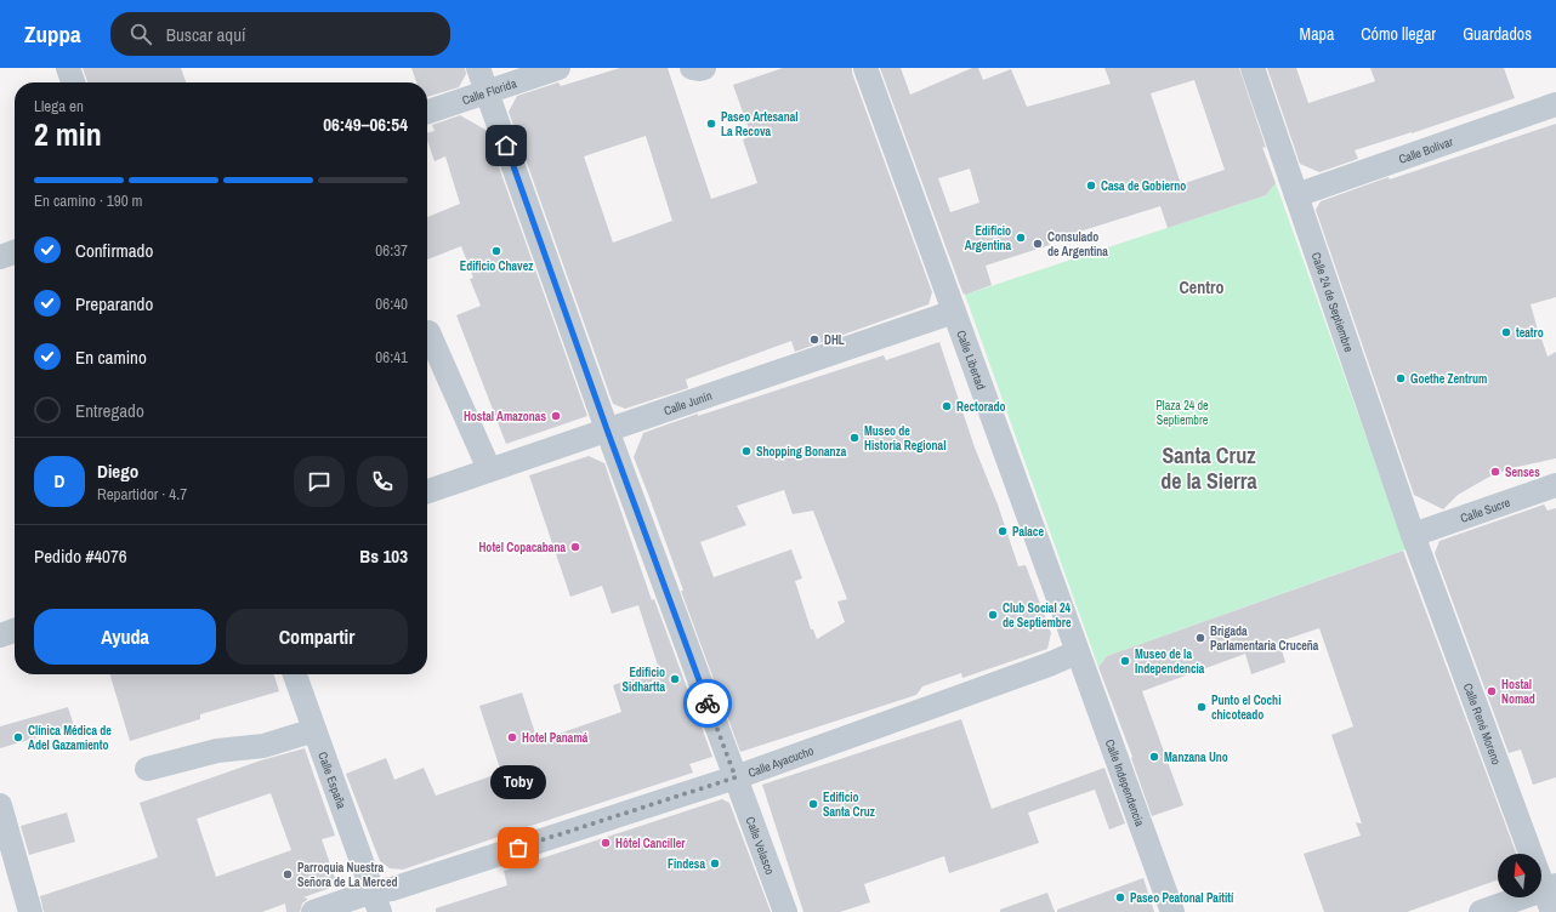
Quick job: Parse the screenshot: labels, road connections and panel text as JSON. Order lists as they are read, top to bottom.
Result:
{
  "streets": {
    "street": [
      "Calle Florida",
      "Calle Bolívar",
      "Calle 24 de Septiembre",
      "Calle Libertad",
      "Calle Junín",
      "Calle Sucre",
      "Calle René Moreno",
      "Calle Ayacucho",
      "Calle España",
      "Calle Independencia",
      "Calle Velasco"
    ]
  },
  "crossings": [
    ["Calle Florida", "Calle Velasco"],
    ["Calle Bolívar", "Calle 24 de Septiembre"],
    ["Calle 24 de Septiembre", "Calle Sucre"],
    ["Calle 24 de Septiembre", "Calle René Moreno"],
    ["Calle Libertad", "Calle Junín"],
    ["Calle Libertad", "Calle Ayacucho"],
    ["Calle Libertad", "Calle Independencia"],
    ["Calle Junín", "Calle Velasco"],
    ["Calle Sucre", "Calle René Moreno"],
    ["Calle Ayacucho", "Calle España"],
    ["Calle Ayacucho", "Calle Independencia"],
    ["Calle Ayacucho", "Calle Velasco"]
  ],
  "districts": ["Centro", "Santa Cruz de la Sierra"],
  "parks": ["Plaza 24 de Septiembre"],
  "places": [
    "Paseo Artesanal La Recova",
    "Casa de Gobierno",
    "Edificio Argentina",
    "Consulado de Argentina",
    "Edificio Chavez",
    "teatro",
    "DHL",
    "Goethe Zentrum",
    "Rectorado",
    "Hostal Amazonas",
    "Museo de Historia Regional",
    "Shopping Bonanza",
    "Senses",
    "Palace",
    "Hotel Copacabana",
    "Club Social 24 de Septiembre",
    "Brigada Parlamentaria Cruceña",
    "Museo de la Independencia",
    "Edificio Sidhartta",
    "Hostal Nomad",
    "Punto el Cochi chicoteado",
    "Clínica Médica de Adel Gazamiento",
    "Hotel Panamá",
    "Manzana Uno",
    "Edificio Santa Cruz",
    "Hôtel Canciller",
    "Toby",
    "Findesa",
    "Parroquia Nuestra Señora de La Merced",
    "Paseo Peatonal Paitití"
  ],
  "north": "top",
  "page": {
    "header": "Zuppa",
    "search": "Buscar aquí",
    "nav": ["Mapa", "Cómo llegar", "Guardados"],
    "heading": ["2 min", "Llega en", "06:49–06:54"],
    "panel": [
      "Diego",
      "Repartidor · 4.7",
      "Pedido #4076",
      "Bs 103"
    ],
    "bar": "En camino · 190 m",
    "list": [
      ["Confirmado", "06:37"],
      ["Preparando", "06:40"],
      ["En camino", "06:41"],
      "Entregado"
    ],
    "round": "D",
    "buttons": ["Ayuda", "Compartir"],
    "bubble": "Toby"
  }
}
